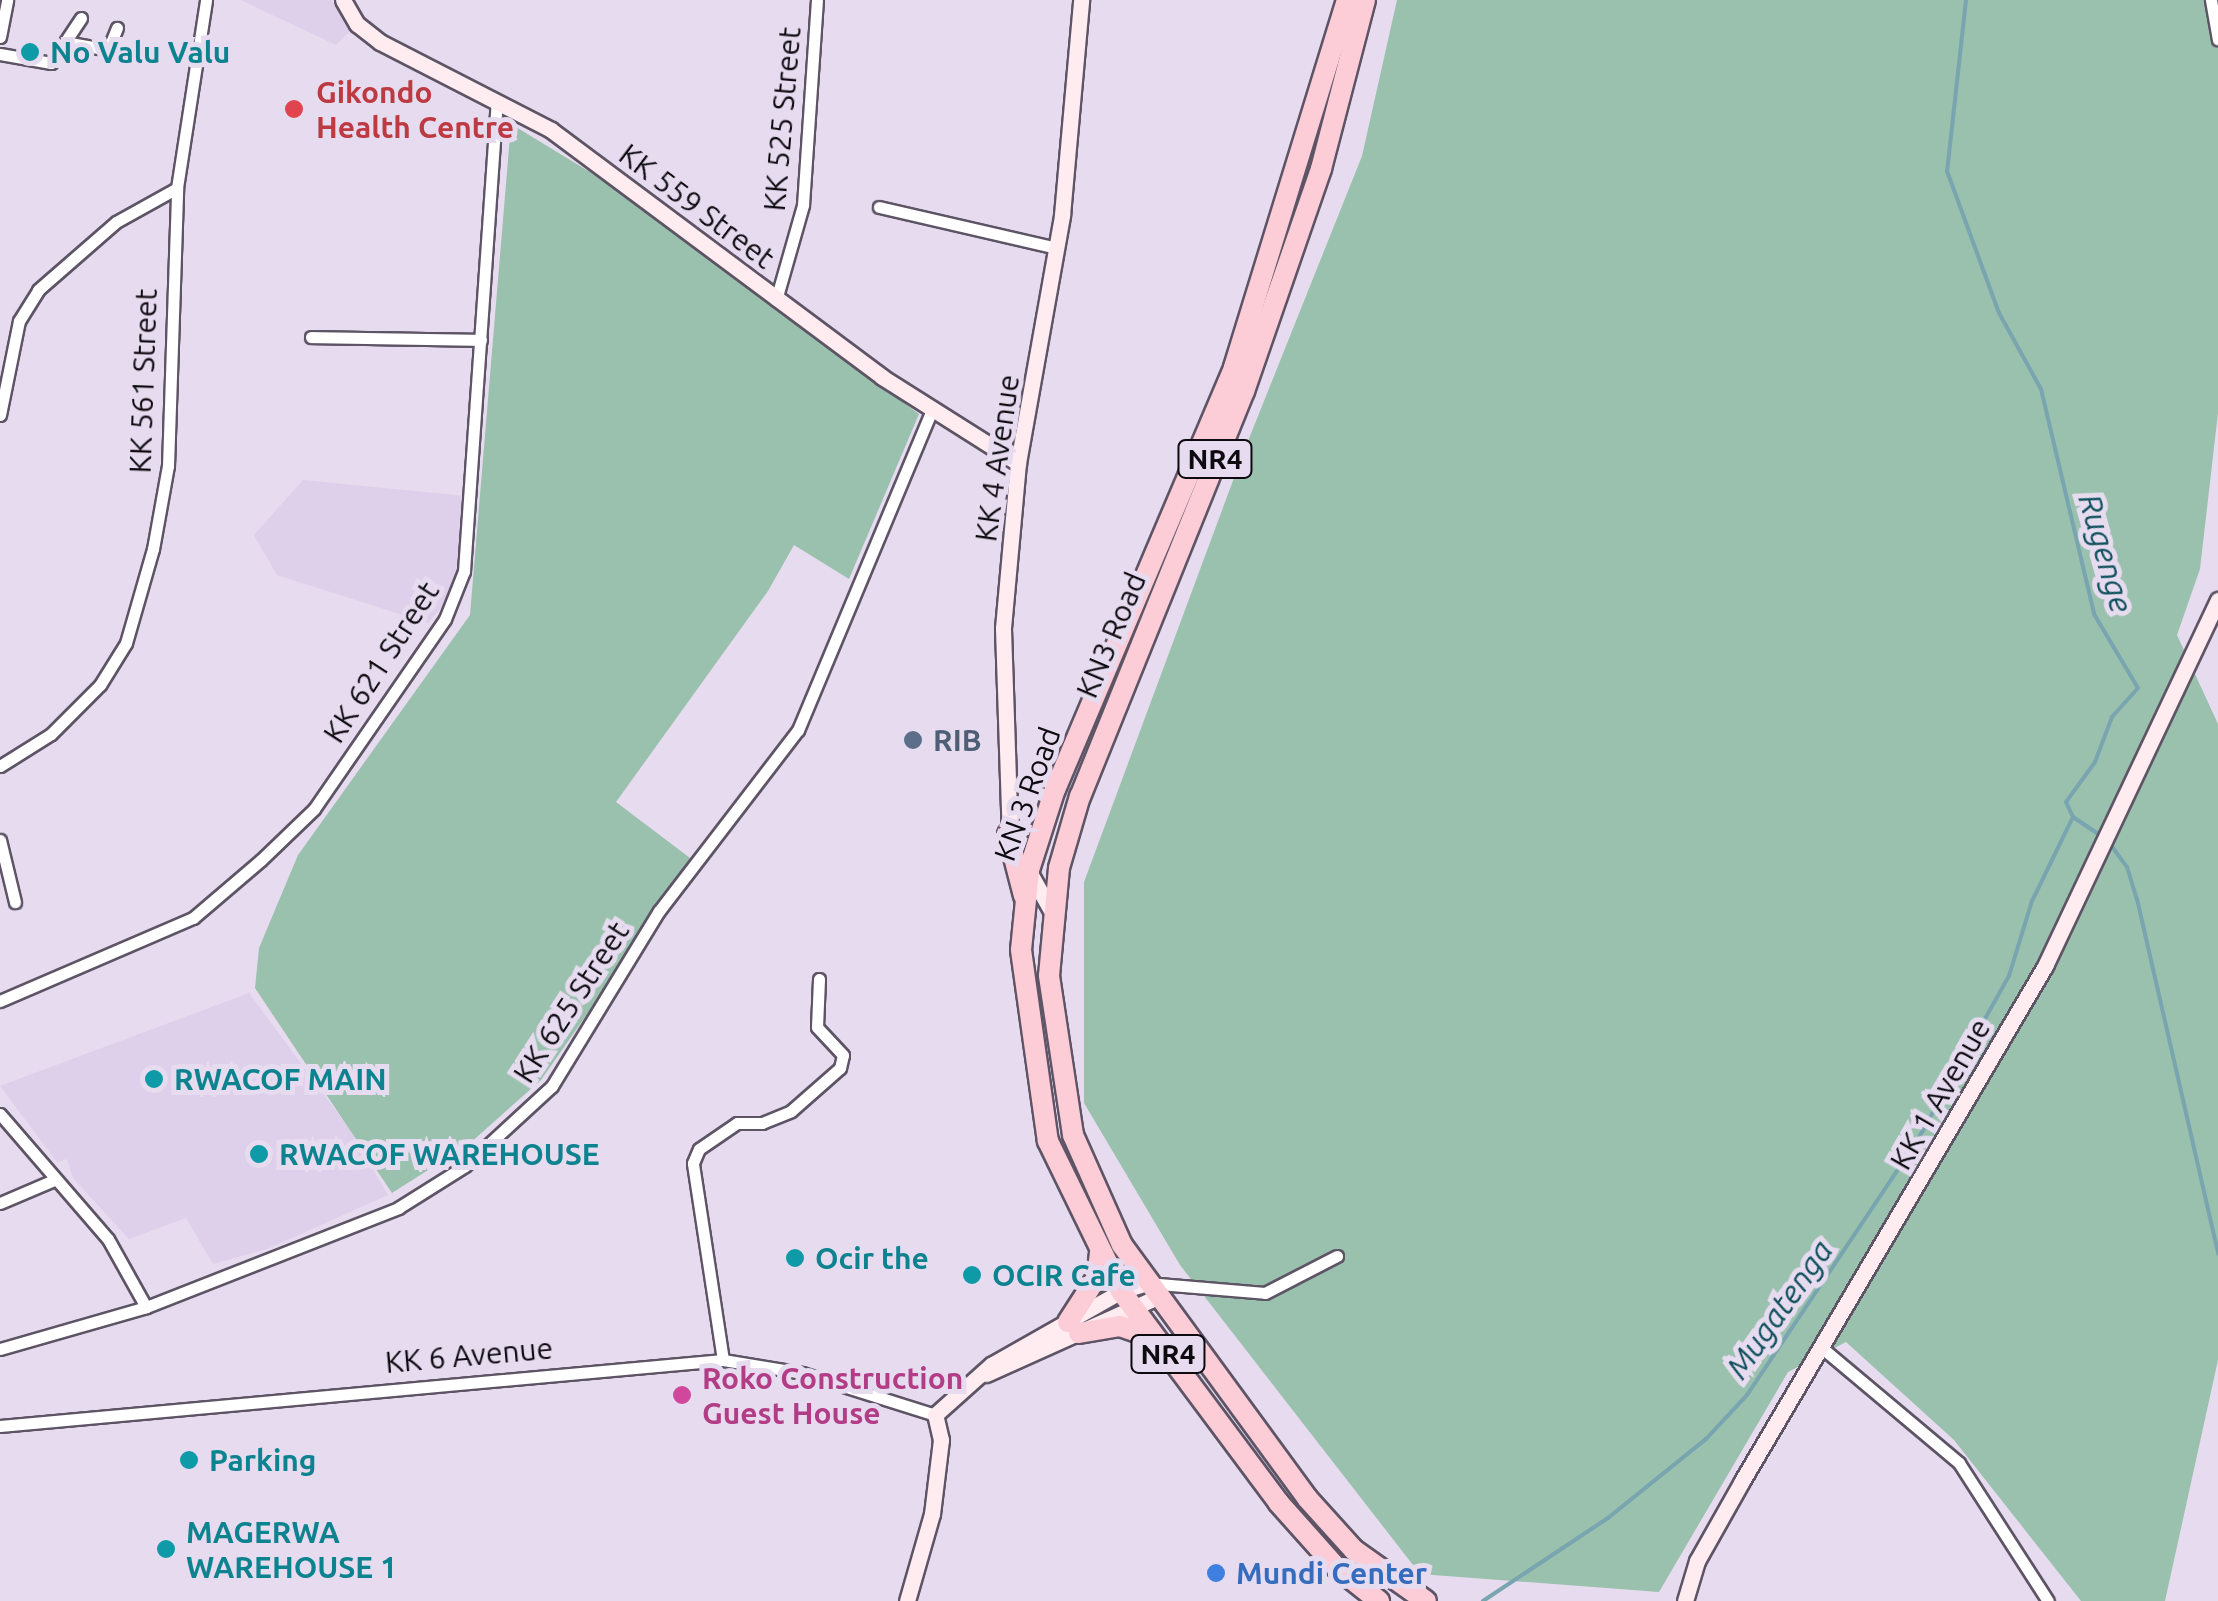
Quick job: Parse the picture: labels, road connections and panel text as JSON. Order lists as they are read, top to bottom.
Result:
{
  "streets": {
    "highway": ["NR4", "KN3 Road", "KN 3 Road"],
    "main road": ["KK 559 Street", "KK 4 Avenue", "KK 1 Avenue"],
    "street": [
      "KK 525 Street",
      "KK 561 Street",
      "KK 621 Street",
      "KK 625 Street",
      "KK 6 Avenue"
    ]
  },
  "crossings": [
    ["KK 525 Street", "KK 559 Street"],
    ["KK 559 Street", "KK 4 Avenue"],
    ["KK 559 Street", "KK 621 Street"],
    ["KK 559 Street", "KK 625 Street"]
  ],
  "water": ["Rugenge", "Mugatenga"],
  "places": [
    "No Valu Valu",
    "Gikondo Health Centre",
    "RIB",
    "RWACOF MAIN",
    "RWACOF WAREHOUSE",
    "Ocir the",
    "OCIR Cafe",
    "Roko Construction Guest House",
    "Parking",
    "MAGERWA WAREHOUSE 1",
    "Mundi Center"
  ]
}
